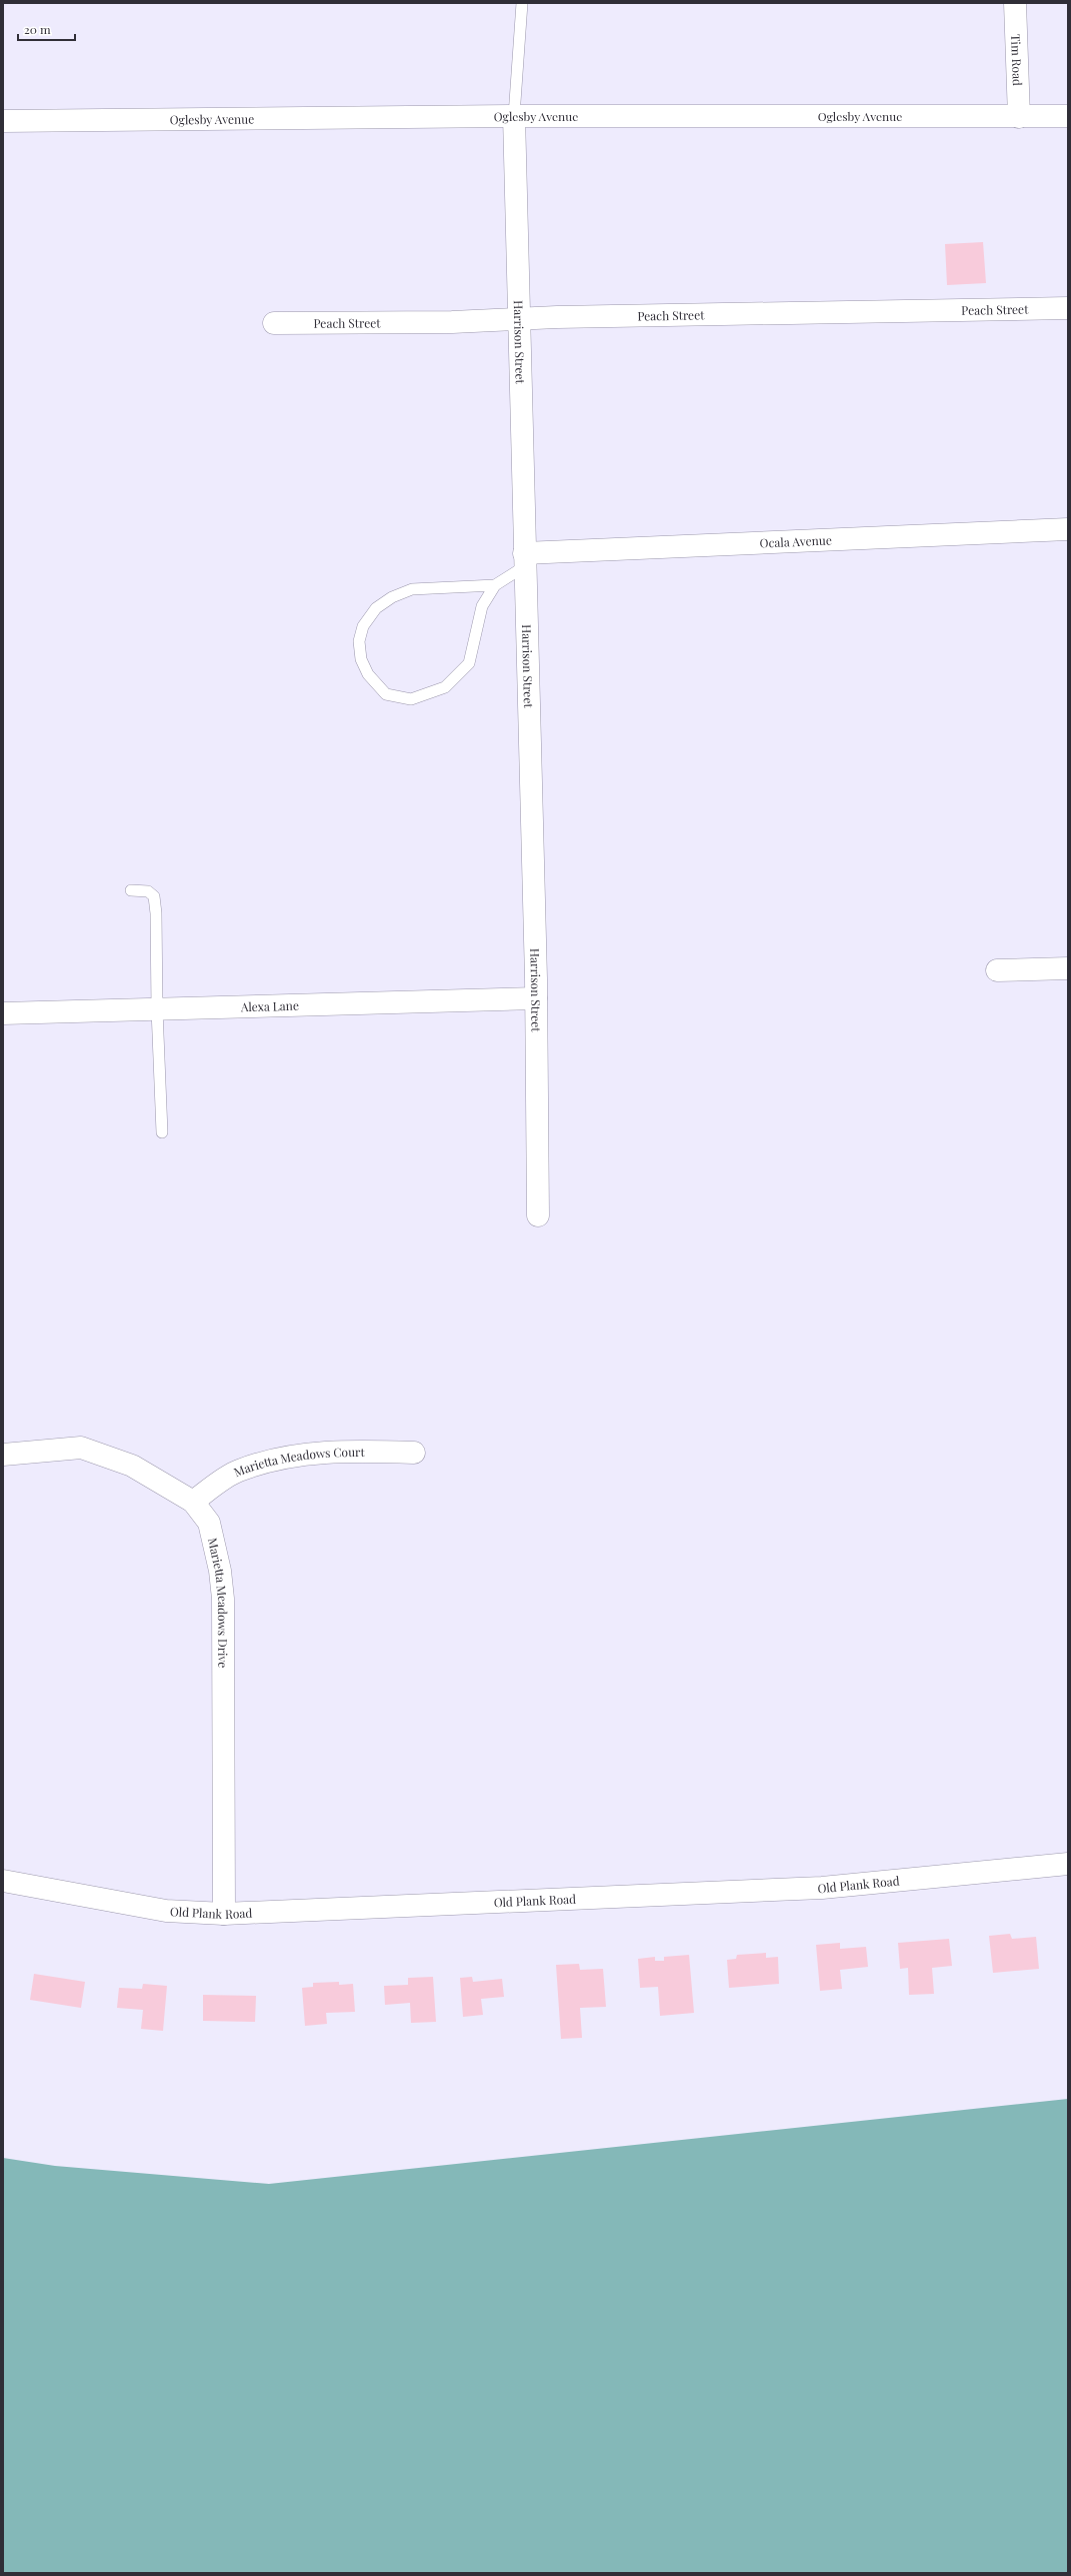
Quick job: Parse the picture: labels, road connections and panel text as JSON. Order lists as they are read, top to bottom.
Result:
{
  "streets": {
    "street": [
      "Tim Road",
      "Oglesby Avenue",
      "Peach Street",
      "Harrison Street",
      "Ocala Avenue",
      "Alexa Lane",
      "Marietta Meadows Court",
      "Marietta Meadows Drive",
      "Old Plank Road"
    ]
  },
  "crossings": [
    ["Tim Road", "Oglesby Avenue"],
    ["Oglesby Avenue", "Harrison Street"],
    ["Peach Street", "Harrison Street"],
    ["Harrison Street", "Ocala Avenue"],
    ["Harrison Street", "Alexa Lane"],
    ["Marietta Meadows Court", "Marietta Meadows Drive"],
    ["Marietta Meadows Drive", "Old Plank Road"]
  ],
  "scale_bar": "20 m"
}
